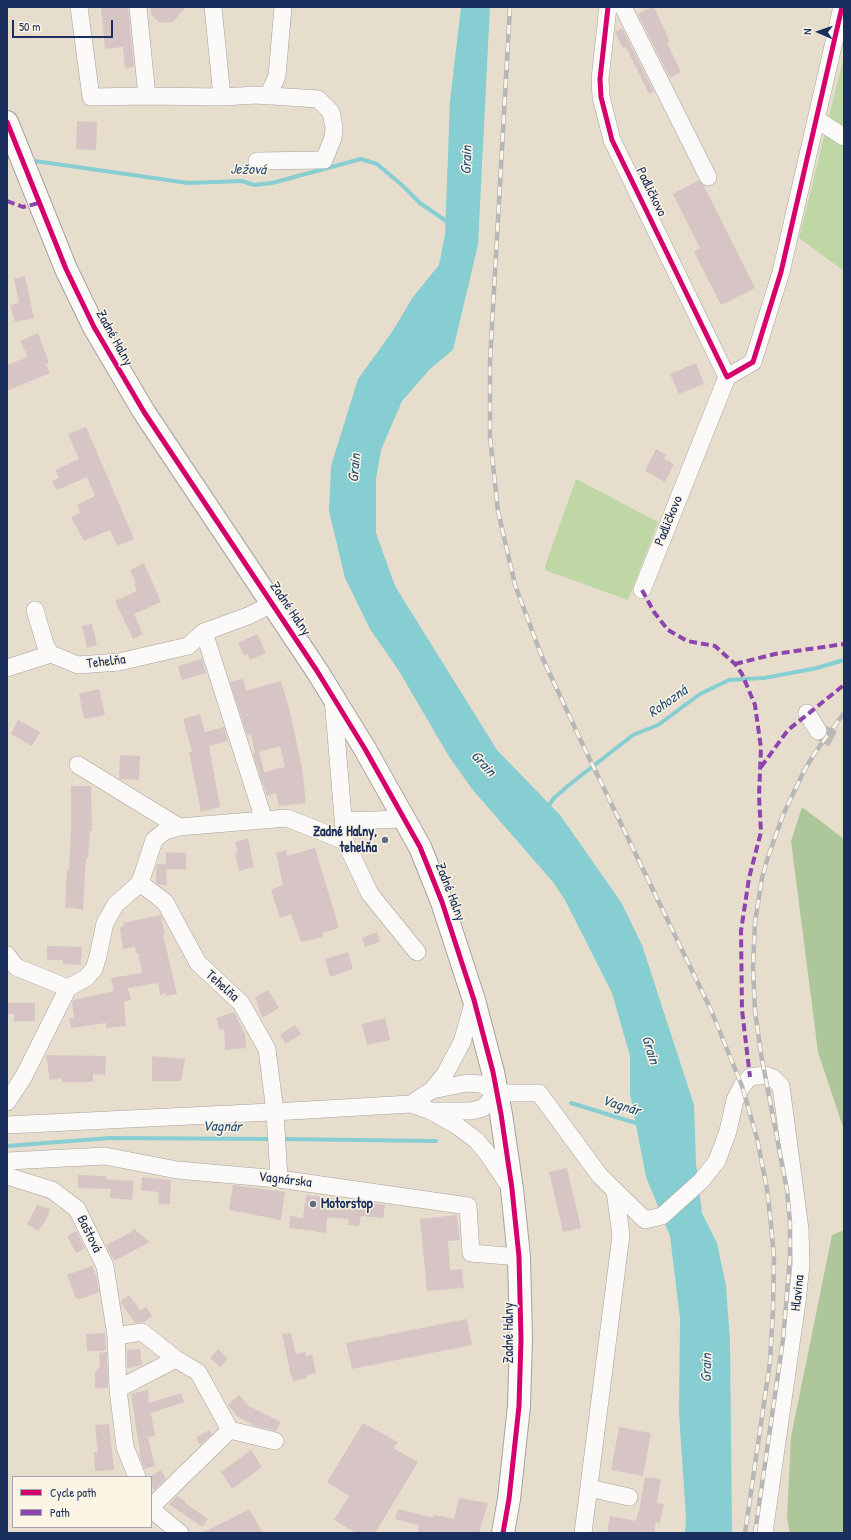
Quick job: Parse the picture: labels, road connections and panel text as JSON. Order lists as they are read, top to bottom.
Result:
{
  "streets": {
    "main road": ["Zadné Halny"],
    "street": [
      "Padličkovo",
      "Tehelňa",
      "Vagnárska",
      "Baštová",
      "Hlavina"
    ]
  },
  "crossings": [
    ["Zadné Halny", "Tehelňa"],
    ["Zadné Halny", "Vagnárska"],
    ["Tehelňa", "Vagnárska"]
  ],
  "water": [
    "Grain",
    "Ježová",
    "Rohozná",
    "Vagnár"
  ],
  "places": ["Zadné Halny, tehelňa", "Motorstop"],
  "legend": ["Cycle path", "Path"],
  "scale_bar": "50 m",
  "north": "left"
}
